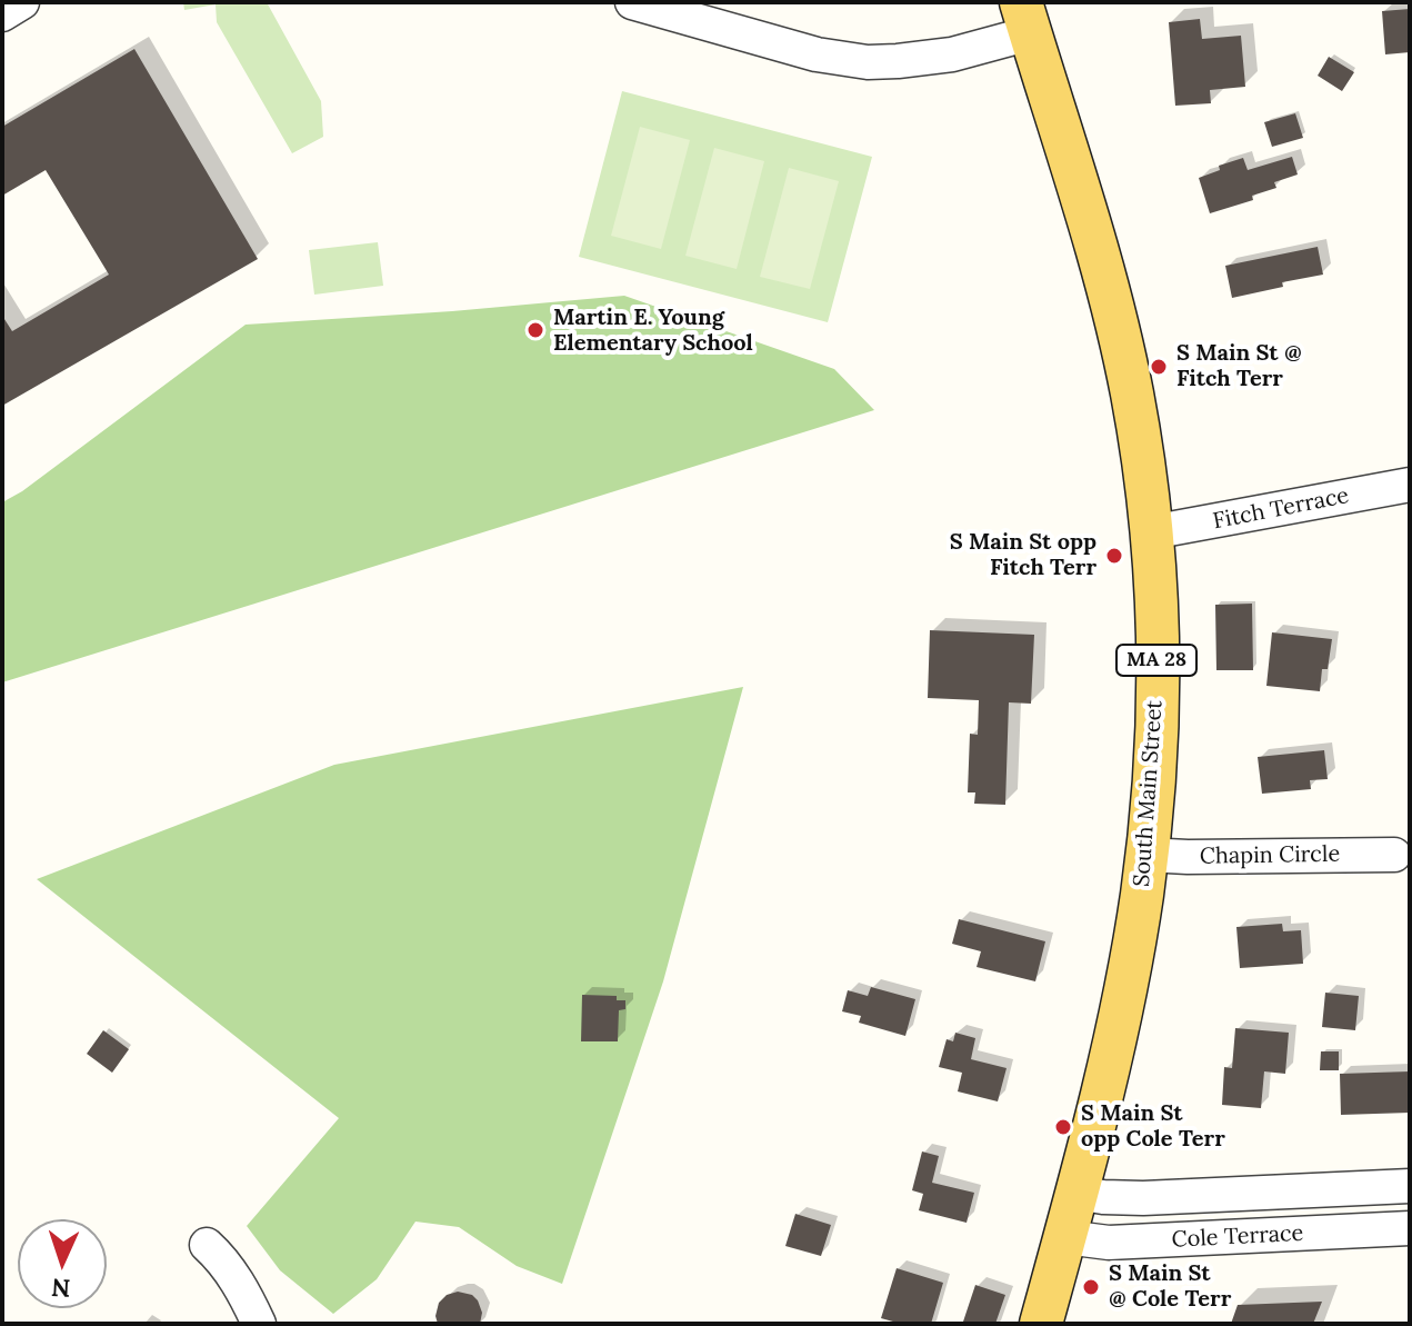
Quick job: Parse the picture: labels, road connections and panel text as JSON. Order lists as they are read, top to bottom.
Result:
{
  "streets": {
    "main road": ["MA 28", "South Main Street"],
    "street": ["Fitch Terrace", "Chapin Circle", "Cole Terrace"]
  },
  "crossings": [
    ["Fitch Terrace", "South Main Street"],
    ["South Main Street", "Chapin Circle"],
    ["South Main Street", "Cole Terrace"]
  ],
  "places": [
    "Martin E. Young Elementary School",
    "S Main St @ Fitch Terr",
    "S Main St opp Fitch Terr",
    "S Main St opp Cole Terr",
    "S Main St @ Cole Terr"
  ],
  "north": "bottom"
}
